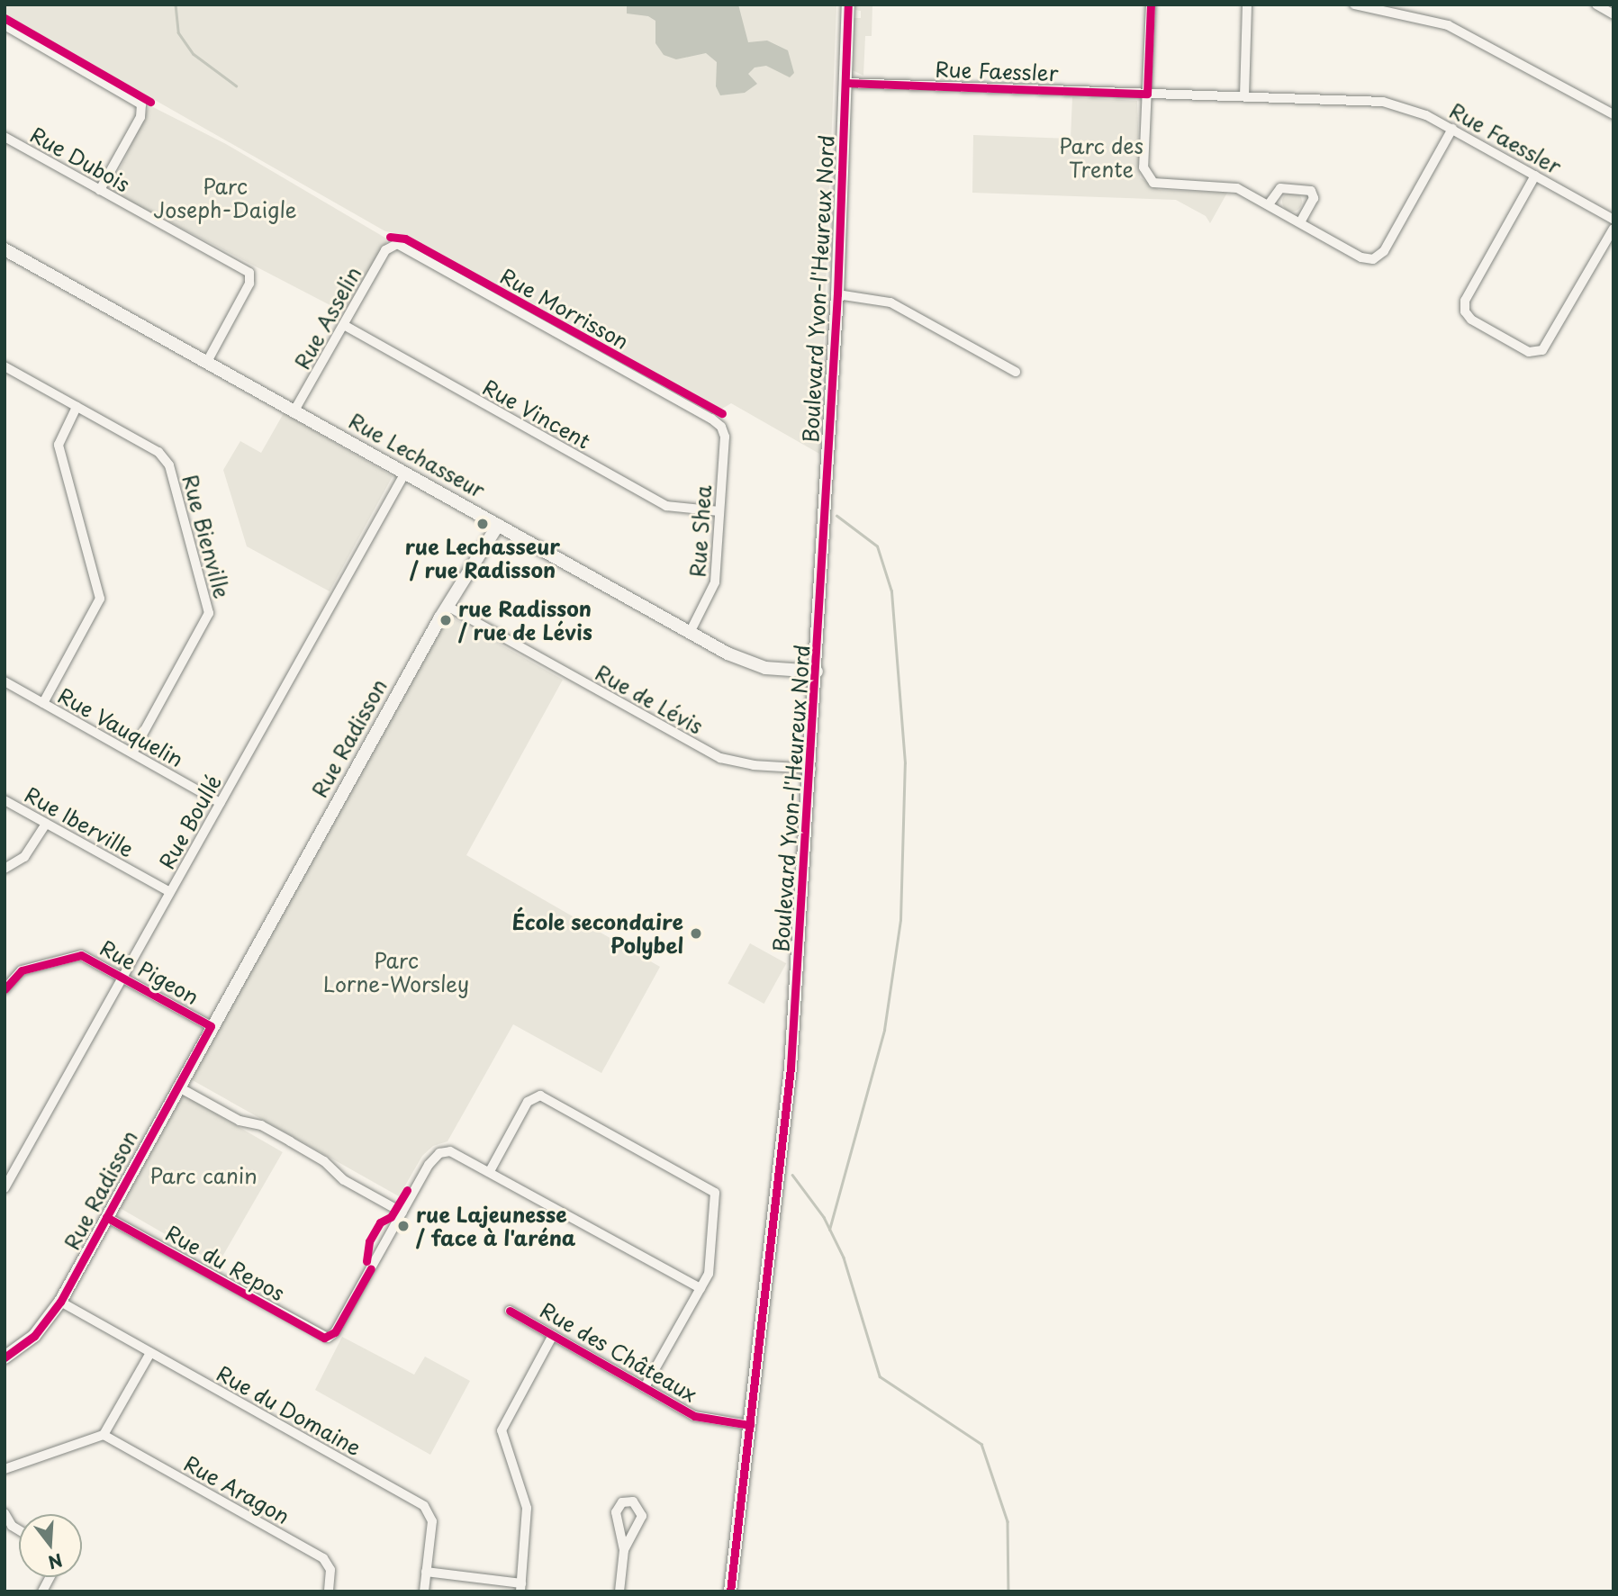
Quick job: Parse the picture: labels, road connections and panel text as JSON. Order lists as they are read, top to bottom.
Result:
{
  "streets": {
    "street": [
      "Rue Faessler",
      "Rue Dubois",
      "Boulevard Yvon-l'Heureux Nord",
      "Rue Morrisson",
      "Rue Asselin",
      "Rue Vincent",
      "Rue Lechasseur",
      "Rue Shea",
      "Rue Bienville",
      "Rue de Lévis",
      "Rue Vauquelin",
      "Rue Radisson",
      "Rue Iberville",
      "Rue Boullé",
      "Rue Pigeon",
      "Rue du Repos",
      "Rue des Châteaux",
      "Rue du Domaine",
      "Rue Aragon"
    ]
  },
  "crossings": [
    ["Rue Faessler", "Boulevard Yvon-l'Heureux Nord"],
    ["Rue Dubois", "Rue Lechasseur"],
    ["Boulevard Yvon-l'Heureux Nord", "Rue Lechasseur"],
    ["Boulevard Yvon-l'Heureux Nord", "Rue de Lévis"],
    ["Boulevard Yvon-l'Heureux Nord", "Rue des Châteaux"],
    ["Rue Morrisson", "Rue Asselin"],
    ["Rue Morrisson", "Rue Shea"],
    ["Rue Asselin", "Rue Vincent"],
    ["Rue Asselin", "Rue Lechasseur"],
    ["Rue Vincent", "Rue Shea"],
    ["Rue Lechasseur", "Rue Shea"],
    ["Rue Lechasseur", "Rue Radisson"],
    ["Rue Lechasseur", "Rue Boullé"],
    ["Rue Bienville", "Rue Vauquelin"],
    ["Rue de Lévis", "Rue Radisson"],
    ["Rue Vauquelin", "Rue Boullé"],
    ["Rue Radisson", "Rue Pigeon"],
    ["Rue Radisson", "Rue du Repos"],
    ["Rue Radisson", "Rue du Domaine"],
    ["Rue Iberville", "Rue Boullé"],
    ["Rue Boullé", "Rue Pigeon"]
  ],
  "parks": [
    "Parc des Trente",
    "Parc Joseph-Daigle",
    "Parc Lorne-Worsley",
    "Parc canin"
  ],
  "places": [
    "rue Lechasseur / rue Radisson",
    "rue Radisson / rue de Lévis",
    "École secondaire Polybel",
    "rue Lajeunesse / face à l'aréna"
  ],
  "north": "bottom"
}
